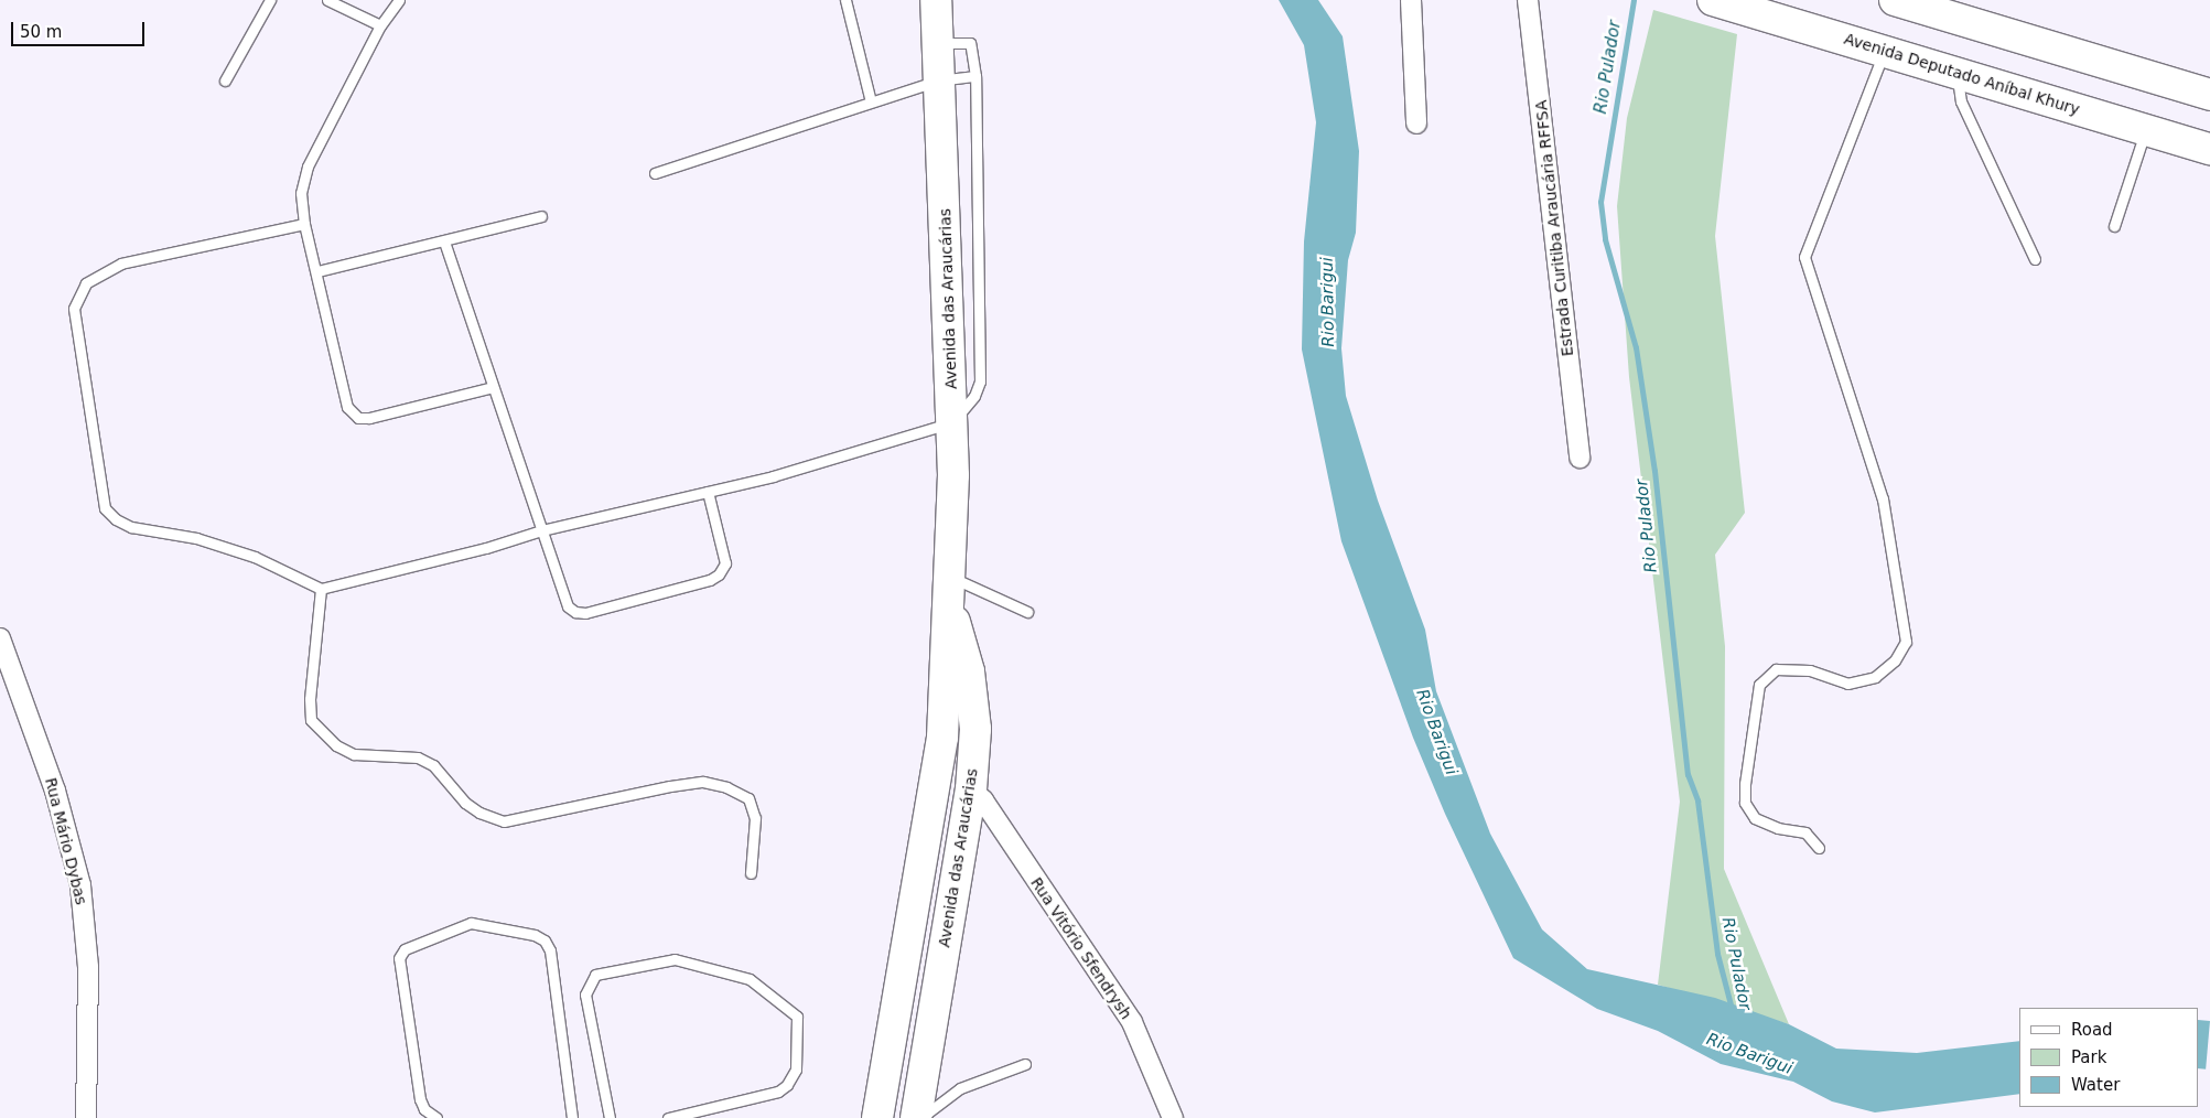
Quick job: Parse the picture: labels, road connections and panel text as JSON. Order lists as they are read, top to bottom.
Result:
{
  "streets": {
    "main road": ["Avenida Deputado Aníbal Khury", "Avenida das Araucárias"],
    "street": ["Estrada Curitiba Araucária RFFSA", "Rua Mário Dybas", "Rua Vitório Sfendrysh"]
  },
  "crossings": [
    ["Avenida das Araucárias", "Rua Vitório Sfendrysh"]
  ],
  "water": ["Rio Pulador", "Rio Barigui"],
  "legend": ["Road", "Park", "Water"],
  "scale_bar": "50 m"
}
